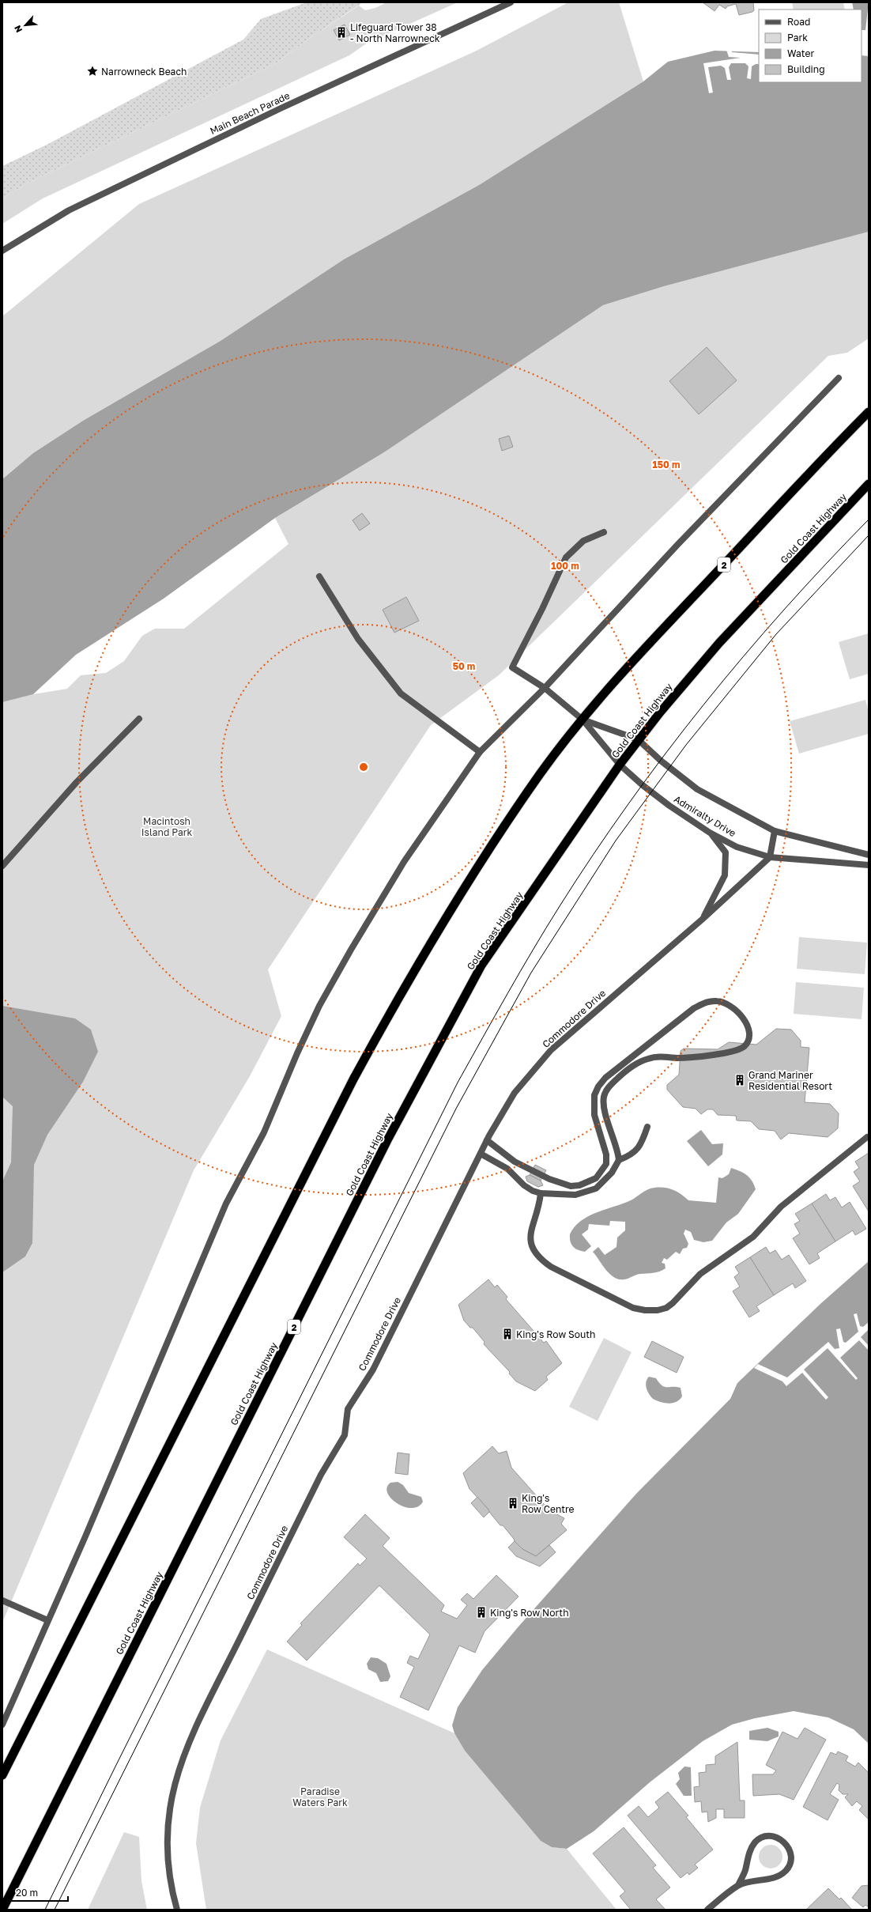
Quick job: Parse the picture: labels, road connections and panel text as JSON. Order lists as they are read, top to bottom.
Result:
{
  "streets": {
    "highway": ["Gold Coast Highway", "2"],
    "street": ["Main Beach Parade", "Admiralty Drive", "Commodore Drive"]
  },
  "crossings": [
    ["Gold Coast Highway", "Admiralty Drive"],
    ["2", "Admiralty Drive"],
    ["Admiralty Drive", "Commodore Drive"]
  ],
  "parks": ["Macintosh Island Park", "Paradise Waters Park"],
  "places": {
    "building": [
      "Lifeguard Tower 38 - North Narrowneck",
      "Grand Mariner Residential Resort",
      "King's Row South",
      "King's Row Centre",
      "King's Row North"
    ],
    "place": ["Narrowneck Beach"]
  },
  "legend": [
    "Road",
    "Park",
    "Water",
    "Building"
  ],
  "scale_bar": "20 m",
  "north": "bottom left",
  "rings": ["150 m", "100 m", "50 m"]
}
